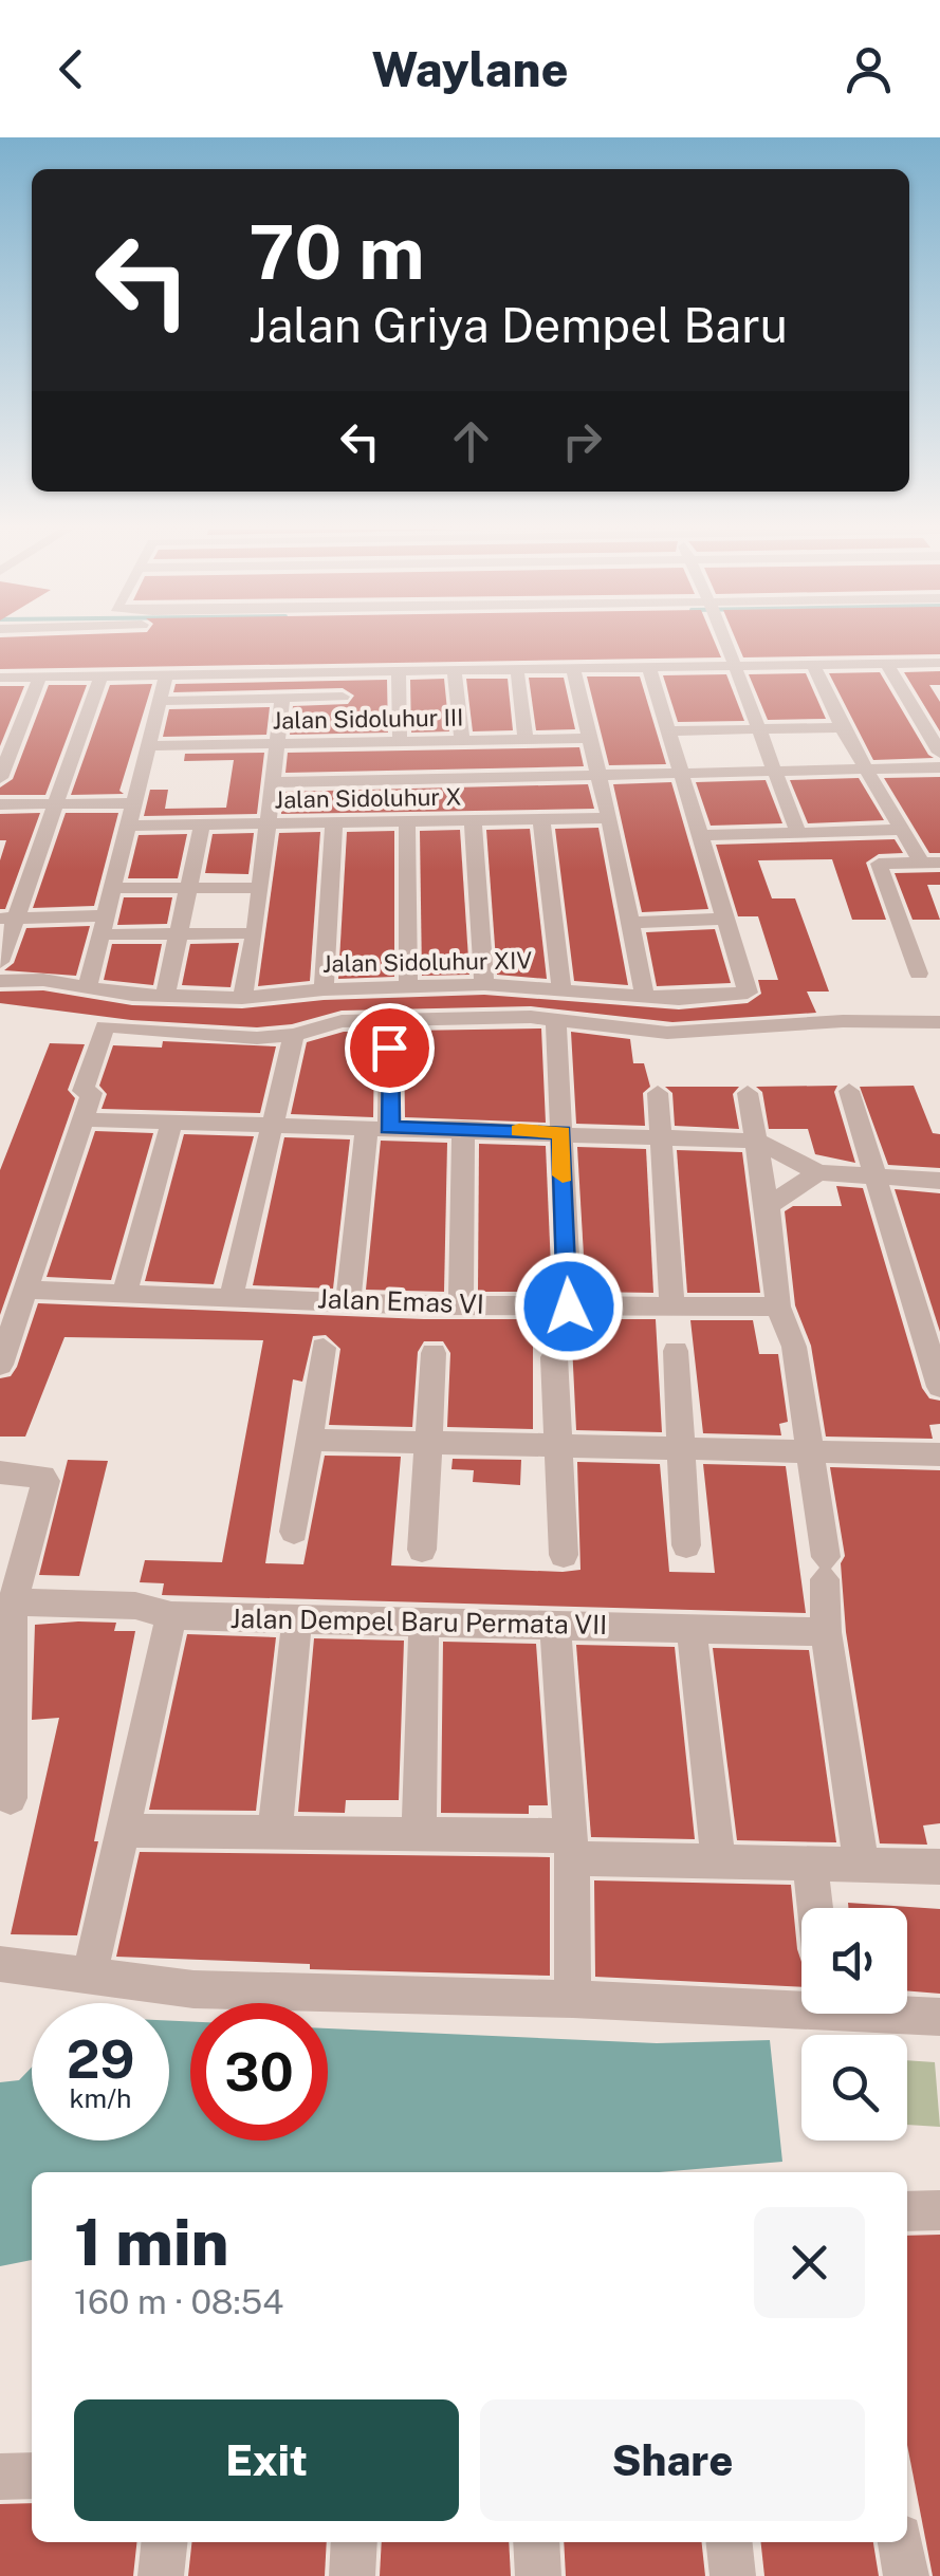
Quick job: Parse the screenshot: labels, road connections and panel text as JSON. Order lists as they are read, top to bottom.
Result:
{
  "streets": {
    "street": [
      "Jalan Sidoluhur III",
      "Jalan Sidoluhur X",
      "Jalan Sidoluhur XIV",
      "Jalan Emas VI",
      "Jalan Dempel Baru Permata VII"
    ]
  },
  "page": {
    "header": "Waylane",
    "turn": ["70 m", "Jalan Griya Dempel Baru"],
    "speed": "29 km/h",
    "limit": "30",
    "heading": ["1 min", "160 m · 08:54"],
    "buttons": ["Exit", "Share"]
  }
}
